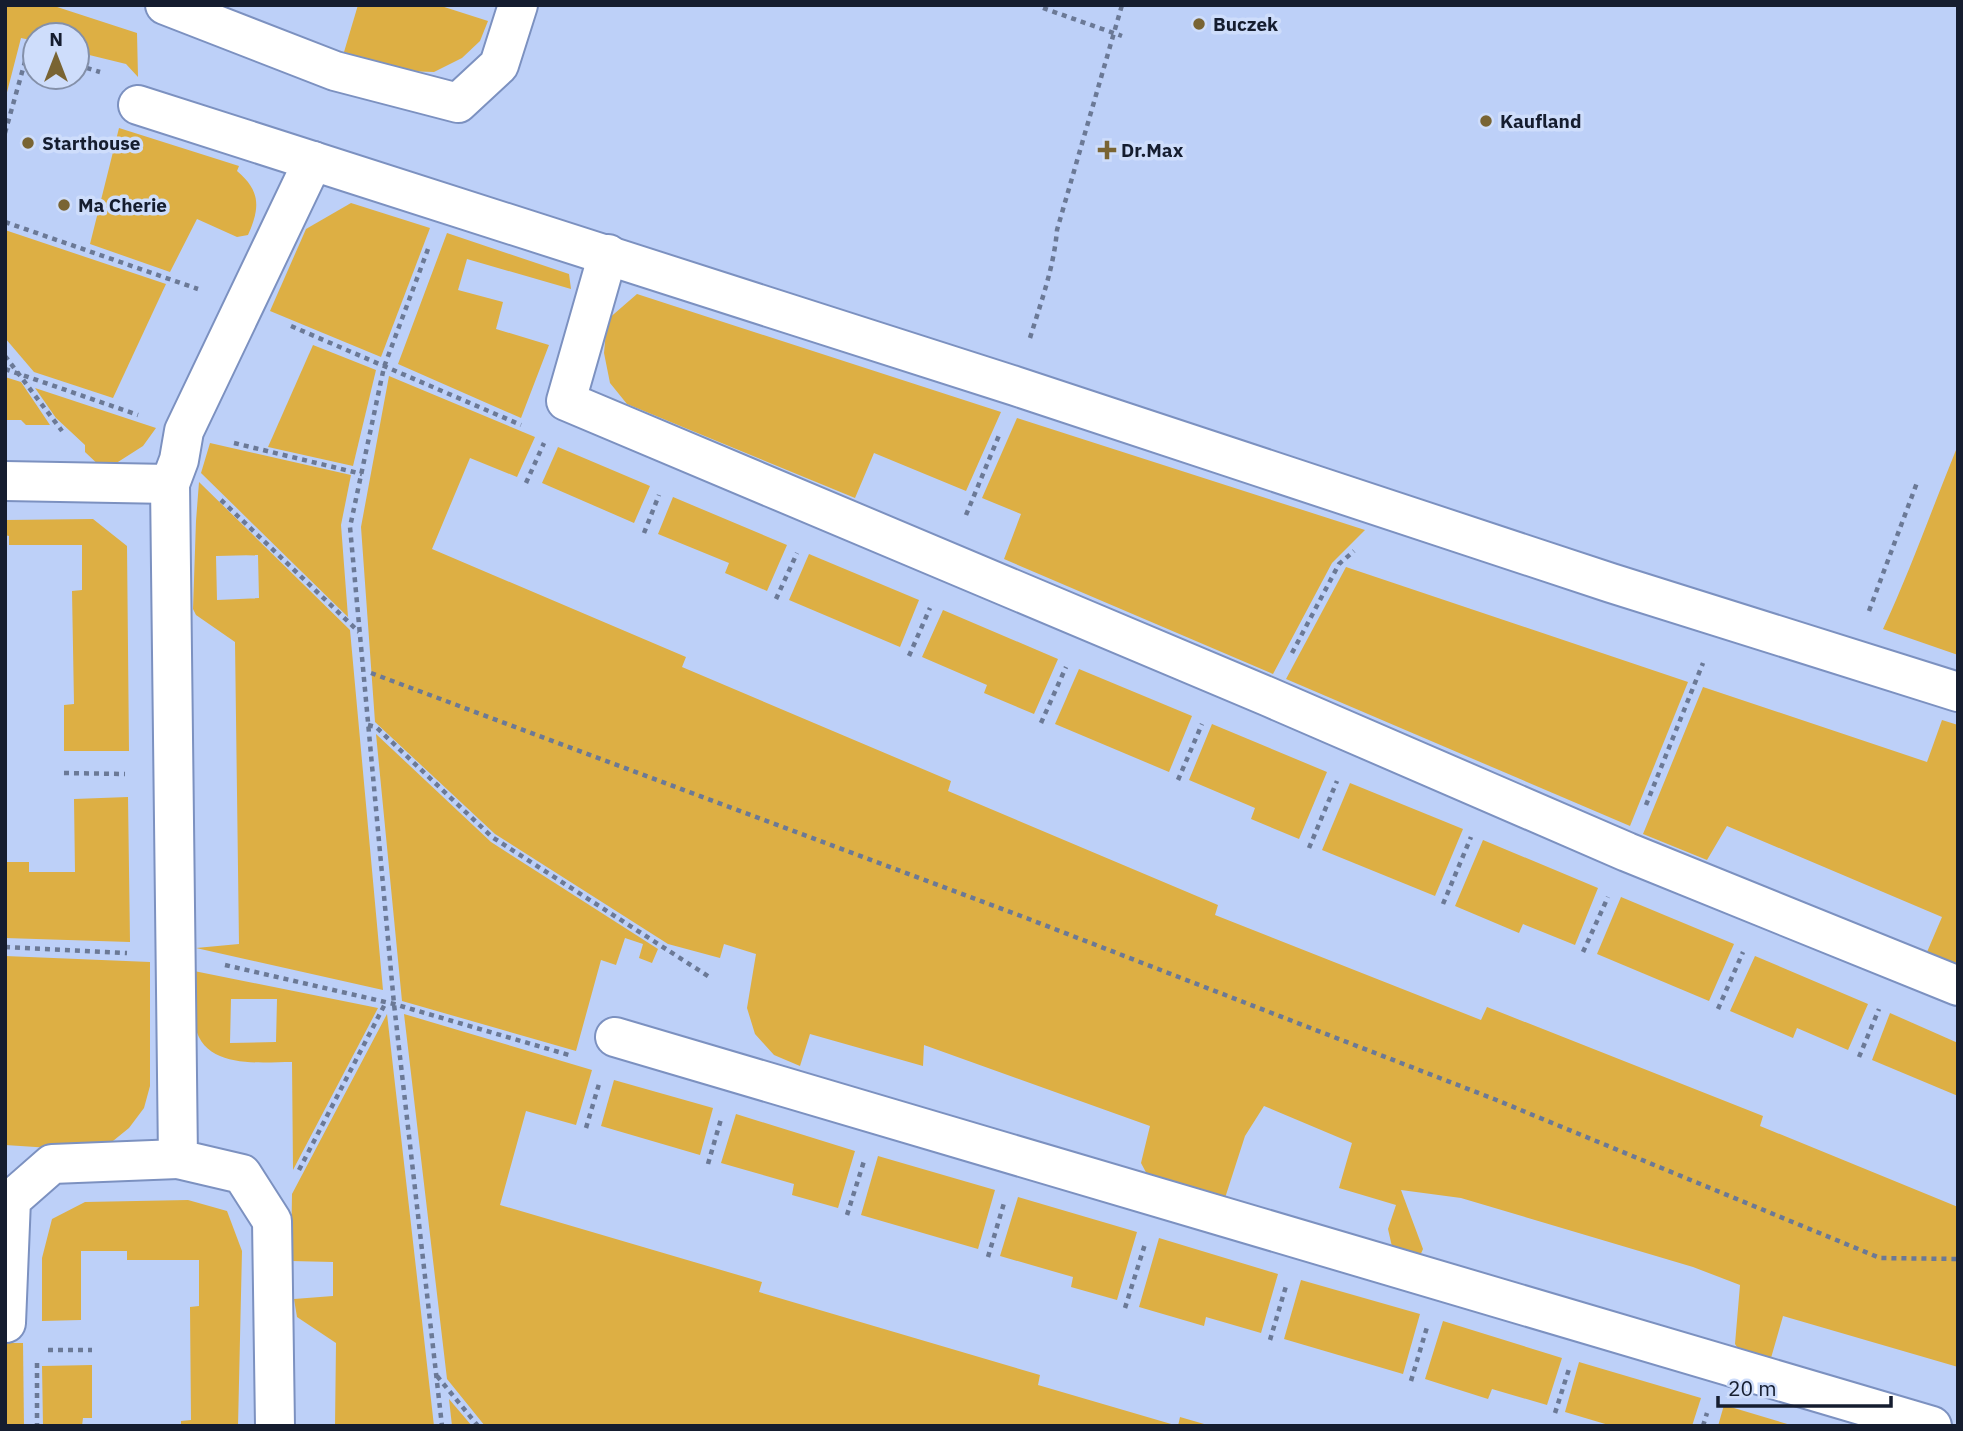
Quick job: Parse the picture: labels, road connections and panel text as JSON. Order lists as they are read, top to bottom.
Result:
{
  "places": {
    "other": [
      "Buczek",
      "Kaufland",
      "Starthouse",
      "Ma Cherie"
    ],
    "health": ["Dr.Max"]
  },
  "scale_bar": "20 m",
  "north": "top"
}
